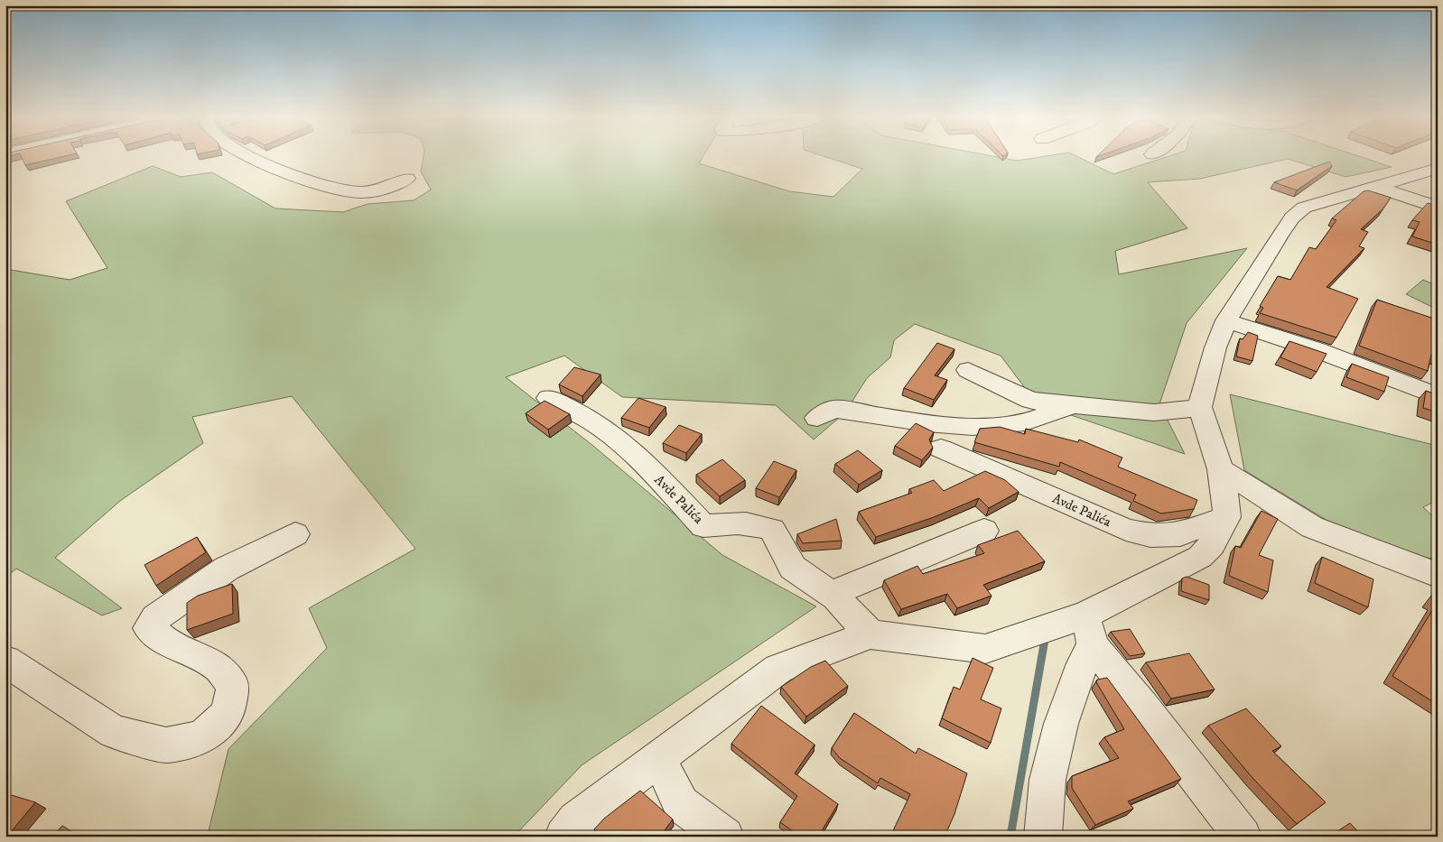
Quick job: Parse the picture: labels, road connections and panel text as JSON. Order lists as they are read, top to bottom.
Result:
{
  "streets": {
    "street": ["Avde Palića"]
  }
}
